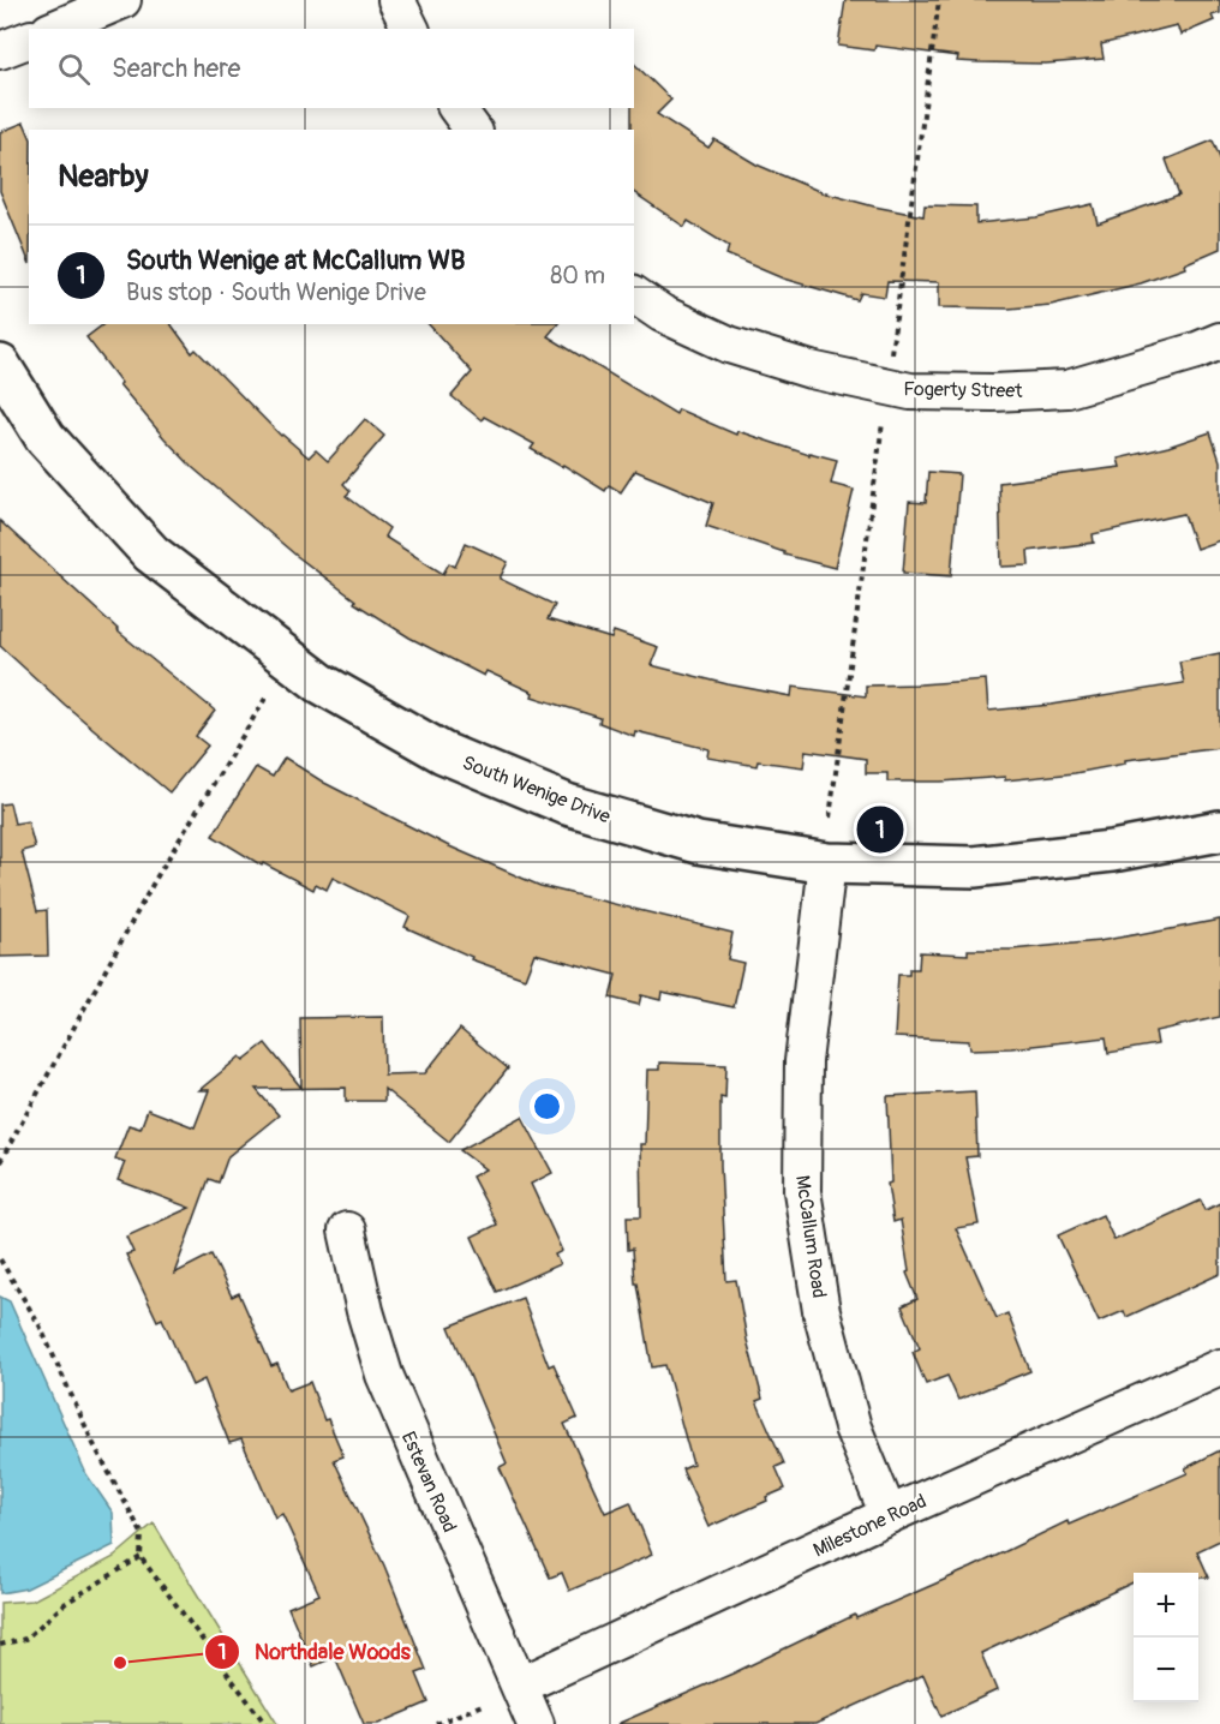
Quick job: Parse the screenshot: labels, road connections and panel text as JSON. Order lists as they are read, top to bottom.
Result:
{
  "streets": {
    "street": [
      "Fogerty Street",
      "South Wenige Drive",
      "McCallum Road",
      "Estevan Road",
      "Milestone Road"
    ]
  },
  "crossings": [
    ["South Wenige Drive", "McCallum Road"],
    ["McCallum Road", "Milestone Road"],
    ["Estevan Road", "Milestone Road"]
  ],
  "places": ["Northdale Woods"],
  "page": {
    "search": "Search here",
    "heading": "Nearby",
    "list": [
      {
        "mark": "1",
        "name": "South Wenige at McCallum WB",
        "note": "Bus stop · South Wenige Drive",
        "value": "80 m"
      }
    ],
    "pins": "1",
    "map_buttons": ["+", "−"]
  }
}
